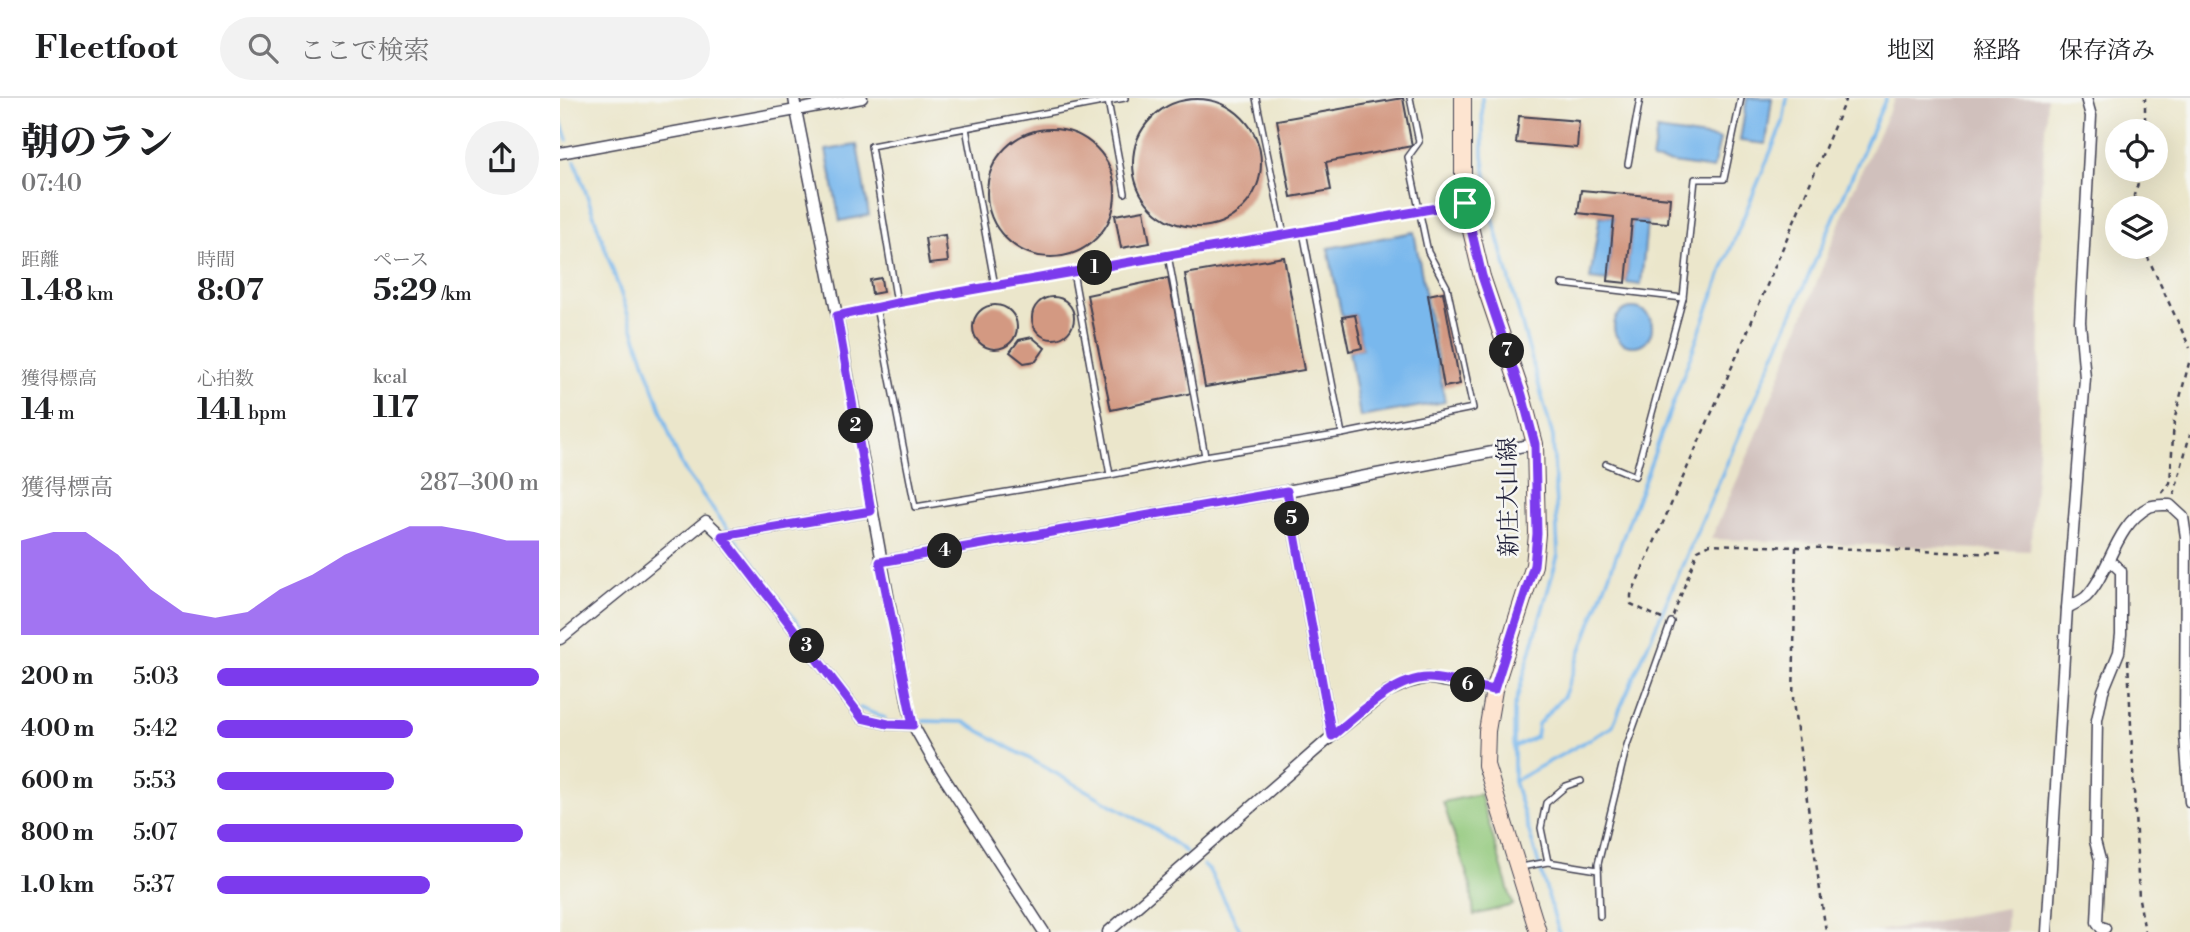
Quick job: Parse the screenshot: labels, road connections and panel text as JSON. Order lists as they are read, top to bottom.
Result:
{
  "streets": {
    "main road": ["新庄大山線"]
  },
  "page": {
    "header": "Fleetfoot",
    "search": "ここで検索",
    "nav": ["地図", "経路", "保存済み"],
    "heading": ["朝のラン", "07:40"],
    "stats": [
      ["距離", "1.48 km"],
      ["時間", "8:07"],
      ["ペース", "5:29 /km"],
      ["獲得標高", "14 m"],
      ["心拍数", "141 bpm"],
      ["kcal", "117"]
    ],
    "pins": [
      "1",
      "7",
      "2",
      "5",
      "4",
      "3",
      "6"
    ],
    "chart": ["獲得標高", "287–300 m"],
    "list": [
      {
        "name": "200 m",
        "note": "5:03"
      },
      {
        "name": "400 m",
        "note": "5:42"
      },
      {
        "name": "600 m",
        "note": "5:53"
      },
      {
        "name": "800 m",
        "note": "5:07"
      },
      {
        "name": "1.0 km",
        "note": "5:37"
      }
    ]
  }
}
